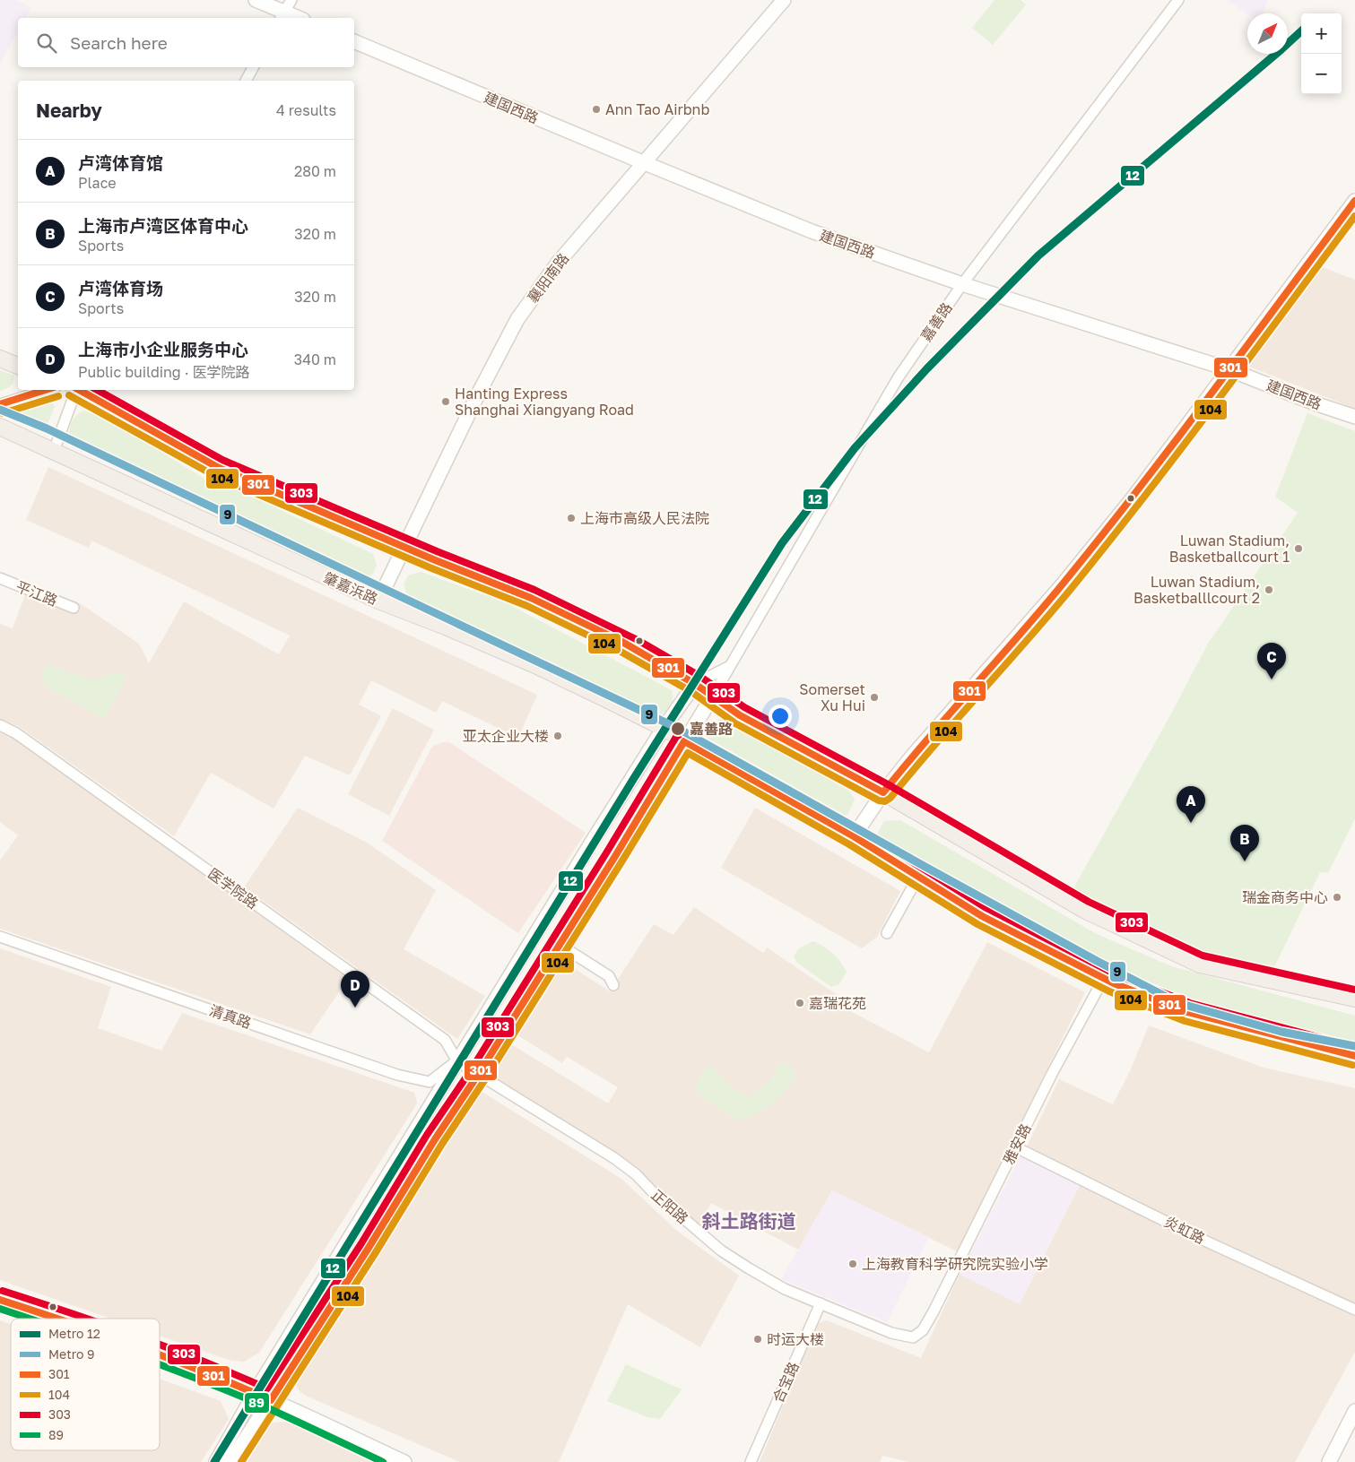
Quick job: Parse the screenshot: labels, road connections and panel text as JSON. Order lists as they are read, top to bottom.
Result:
{
  "streets": {
    "main road": ["肇嘉浜路"],
    "street": [
      "建国西路",
      "襄阳南路",
      "嘉善路",
      "平江路",
      "医学院路",
      "清真路",
      "雅安路",
      "正阳路",
      "炎虹路",
      "合宝路"
    ]
  },
  "crossings": [
    ["建国西路", "襄阳南路"],
    ["建国西路", "嘉善路"],
    ["襄阳南路", "肇嘉浜路"],
    ["肇嘉浜路", "雅安路"],
    ["医学院路", "清真路"],
    ["医学院路", "正阳路"],
    ["清真路", "正阳路"],
    ["雅安路", "正阳路"],
    ["雅安路", "炎虹路"],
    ["正阳路", "合宝路"]
  ],
  "districts": ["斜土路街道"],
  "places": [
    "Ann Tao Airbnb",
    "Hanting Express Shanghai Xiangyang Road",
    "上海市高级人民法院",
    "Luwan Stadium, Basketballcourt 1",
    "Luwan Stadium, Basketballlcourt 2",
    "Somerset Xu Hui",
    "嘉善路",
    "亚太企业大楼",
    "瑞金商务中心",
    "嘉瑞花苑",
    "上海教育科学研究院实验小学",
    "时运大楼"
  ],
  "lines": [
    "metro line 12",
    "transit line 301",
    "transit line 104",
    "transit line 303",
    "metro line 9",
    "transit line 89"
  ],
  "legend": [
    "Metro 12",
    "Metro 9",
    "301",
    "104",
    "303",
    "89"
  ],
  "north": "top right",
  "page": {
    "map_buttons": ["+", "−"],
    "search": "Search here",
    "heading": ["Nearby", "4 results"],
    "list": [
      {
        "mark": "A",
        "name": "卢湾体育馆",
        "note": "Place",
        "value": "280 m"
      },
      {
        "mark": "B",
        "name": "上海市卢湾区体育中心",
        "note": "Sports",
        "value": "320 m"
      },
      {
        "mark": "C",
        "name": "卢湾体育场",
        "note": "Sports",
        "value": "320 m"
      },
      {
        "mark": "D",
        "name": "上海市小企业服务中心",
        "note": "Public building · 医学院路",
        "value": "340 m"
      }
    ],
    "pins": [
      "C",
      "A",
      "B",
      "D"
    ]
  }
}
